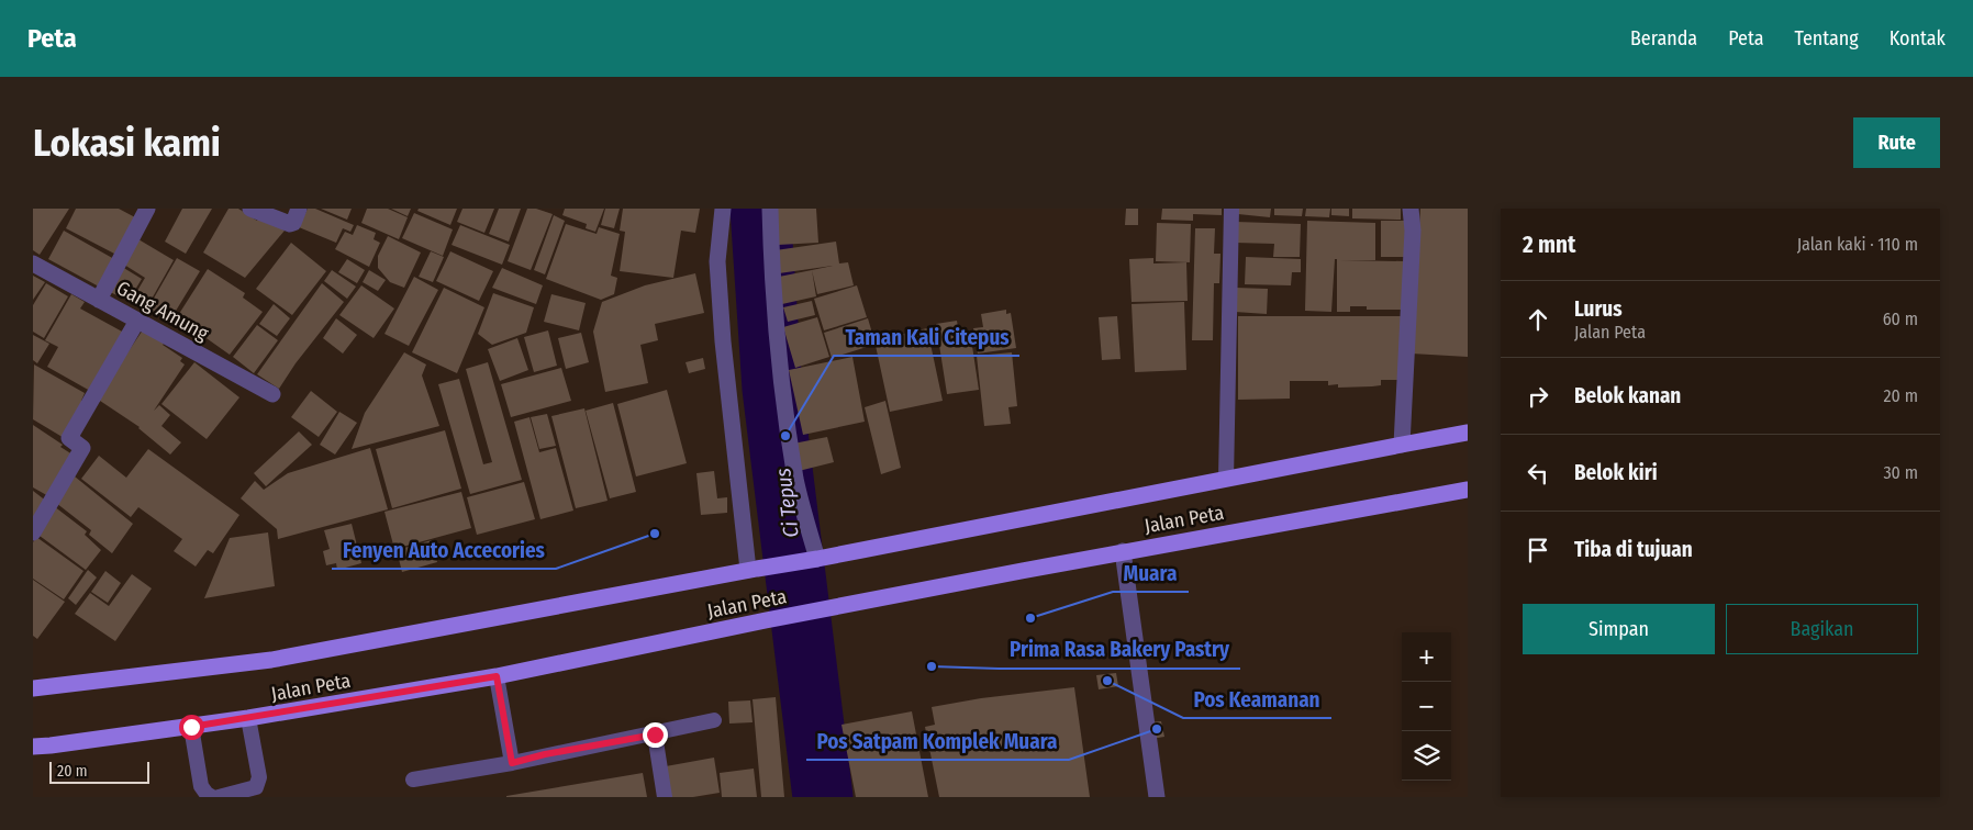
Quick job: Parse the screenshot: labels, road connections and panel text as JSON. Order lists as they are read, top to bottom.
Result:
{
  "streets": {
    "main road": ["Jalan Peta"],
    "street": ["Gang Amung"]
  },
  "water": ["Ci Tepus"],
  "places": [
    "Taman Kali Citepus",
    "Fenyen Auto Accecories",
    "Muara",
    "Prima Rasa Bakery Pastry",
    "Pos Keamanan",
    "Pos Satpam Komplek Muara"
  ],
  "scale_bar": "20 m",
  "page": {
    "header": "Peta",
    "nav": [
      "Beranda",
      "Peta",
      "Tentang",
      "Kontak"
    ],
    "buttons": [
      "Rute",
      ["Simpan", "Bagikan"]
    ],
    "title": "Lokasi kami",
    "heading": ["2 mnt", "Jalan kaki · 110 m"],
    "list": [
      ["Lurus", "Jalan Peta", "60 m"],
      ["Belok kanan", "20 m"],
      ["Belok kiri", "30 m"],
      "Tiba di tujuan"
    ],
    "map_buttons": ["+", "−"],
    "scale": "20 m"
  }
}
